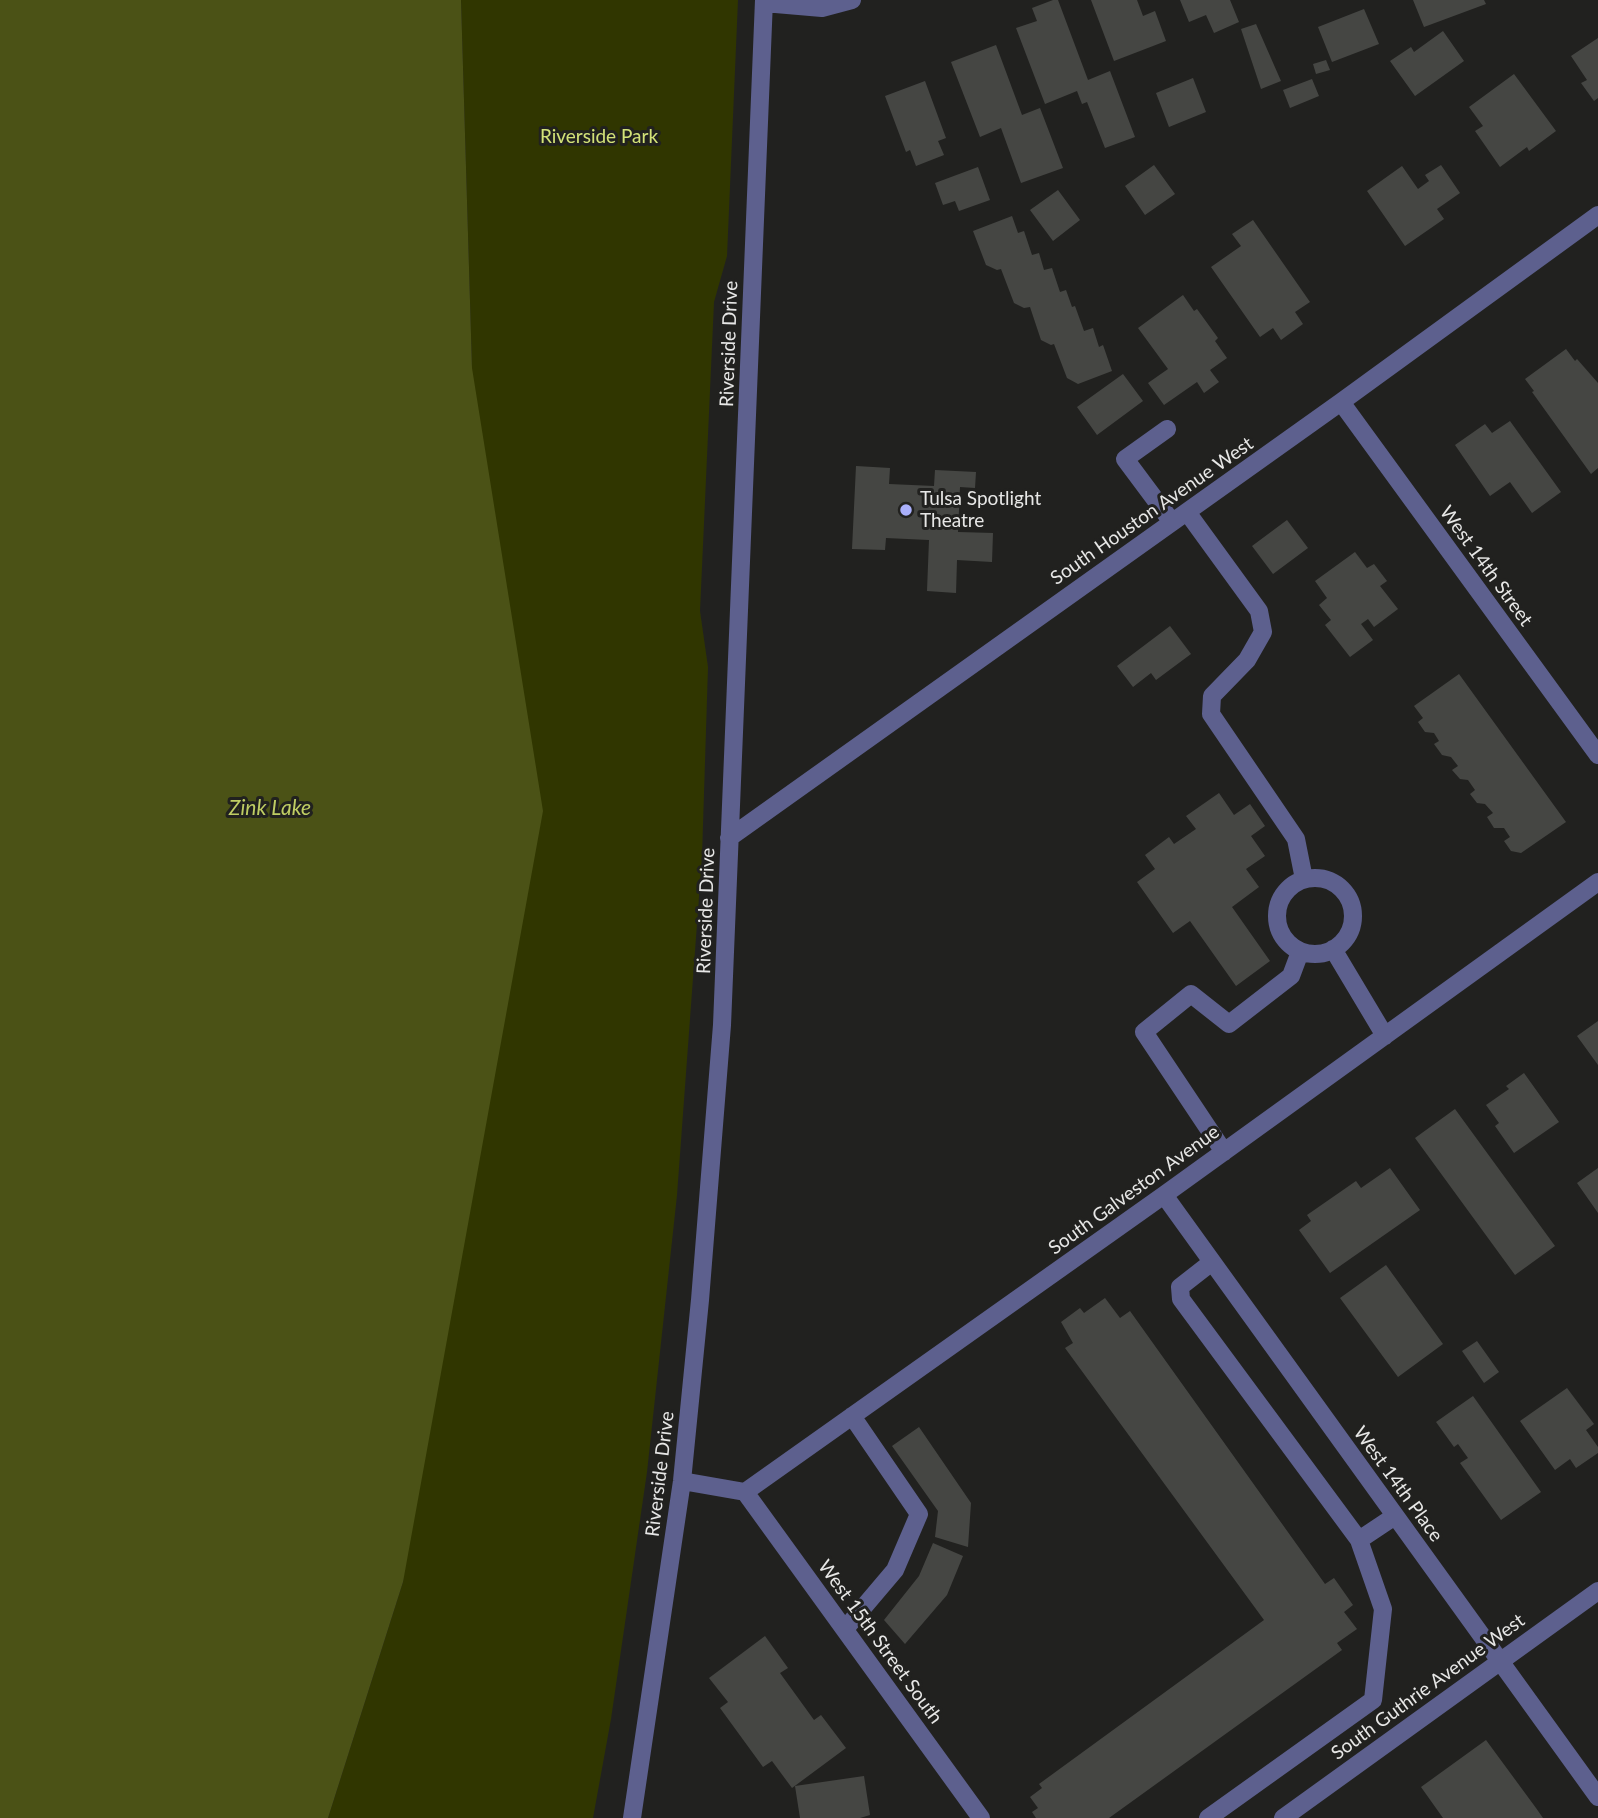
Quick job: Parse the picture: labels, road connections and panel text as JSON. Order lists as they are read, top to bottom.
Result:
{
  "streets": {
    "street": [
      "Riverside Drive",
      "South Houston Avenue West",
      "West 14th Street",
      "South Galveston Avenue",
      "West 14th Place",
      "West 15th Street South",
      "South Guthrie Avenue West"
    ]
  },
  "crossings": [
    ["Riverside Drive", "South Houston Avenue West"],
    ["South Houston Avenue West", "West 14th Street"],
    ["South Galveston Avenue", "West 14th Place"],
    ["South Galveston Avenue", "West 15th Street South"],
    ["West 14th Place", "South Guthrie Avenue West"]
  ],
  "water": ["Zink Lake"],
  "parks": ["Riverside Park"],
  "places": ["Tulsa Spotlight Theatre"]
}
